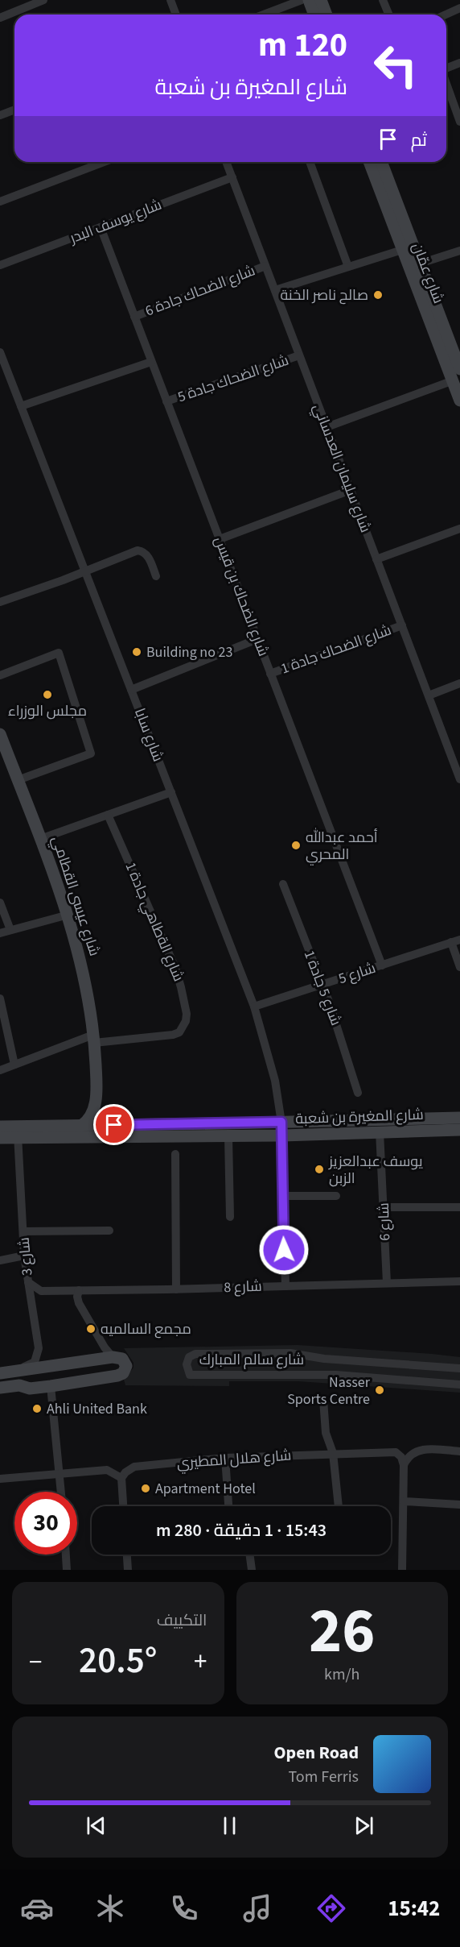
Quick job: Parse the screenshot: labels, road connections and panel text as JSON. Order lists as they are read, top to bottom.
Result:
{
  "streets": {
    "main road": ["شارع عمّان", "شارع عيسى القطامي", "شارع المغيرة بن شعبة"],
    "street": [
      "شارع يوسف البدر",
      "شارع الضحاك جادة 6",
      "شارع الضحاك جادة 5",
      "شارع سليمان العدساني",
      "شارع الضحاك بن قيس",
      "شارع الضحاك جادة 1",
      "شارع سابا",
      "شارع الةطاهي جادة 1",
      "شارع 5",
      "شارع 5 جادة 1",
      "شارع 6",
      "شارع 3",
      "شارع 8",
      "شارع سالم المبارك",
      "شارع هلال المطيري"
    ]
  },
  "crossings": [
    ["شارع يوسف البدر", "شارع سليمان العدساني"],
    ["شارع يوسف البدر", "شارع الضحاك بن قيس"],
    ["شارع الضحاك جادة 6", "شارع سليمان العدساني"],
    ["شارع الضحاك جادة 6", "شارع الضحاك بن قيس"],
    ["شارع الضحاك جادة 5", "شارع سليمان العدساني"],
    ["شارع الضحاك جادة 5", "شارع الضحاك بن قيس"],
    ["شارع سليمان العدساني", "شارع الضحاك جادة 1"],
    ["شارع الضحاك بن قيس", "شارع الضحاك جادة 1"],
    ["شارع الضحاك بن قيس", "شارع 5"],
    ["شارع سابا", "شارع 5"],
    ["شارع سابا", "شارع المغيرة بن شعبة"],
    ["شارع عيسى القطامي", "شارع الةطاهي جادة 1"],
    ["شارع 5", "شارع 5 جادة 1"],
    ["شارع المغيرة بن شعبة", "شارع 6"],
    ["شارع المغيرة بن شعبة", "شارع 3"],
    ["شارع 6", "شارع 8"],
    ["شارع 3", "شارع 8"]
  ],
  "places": [
    "صالح ناصر الخنة",
    "Building no 23",
    "مجلس الوزراء",
    "أحمد عبدالله المحري",
    "يوسف عبدالعزيز الزبن",
    "مجمع السالميه",
    "Nasser Sports Centre",
    "Ahli United Bank",
    "Apartment Hotel"
  ],
  "page": {
    "turn": ["120 m", "شارع المغيرة بن شعبة"],
    "then": "ثم",
    "limit": "30",
    "trip": "15:43 · 1 دقيقة · 280 m",
    "tile": [
      ["26", "km/h"],
      "التكييف"
    ],
    "heat": ["−", "20.5°", "+"],
    "song": ["Open Road", "Tom Ferris"],
    "tabs": "15:42"
  }
}
